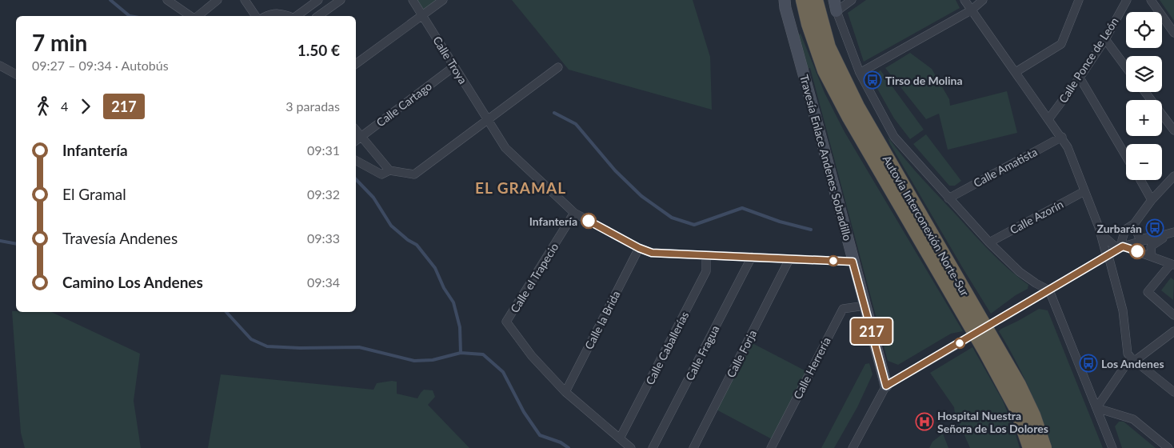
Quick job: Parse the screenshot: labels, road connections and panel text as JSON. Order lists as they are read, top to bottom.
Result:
{
  "streets": {
    "highway": ["Autovía Interconexión Norte-Sur"],
    "street": [
      "Calle Troya",
      "Calle Ponce de León",
      "Calle Cartago",
      "Travesía Enlace Andenes Sobradillo",
      "Calle Amatista",
      "Calle Azorín",
      "Calle el Trapecio",
      "Calle la Brida",
      "Calle Caballerías",
      "Calle Fragua",
      "Calle Forja",
      "Calle Herrería"
    ]
  },
  "crossings": [
    ["Calle Troya", "Calle Cartago"],
    ["Calle Troya", "Travesía Enlace Andenes Sobradillo"],
    ["Calle Troya", "Calle el Trapecio"],
    ["Calle Troya", "Calle la Brida"],
    ["Calle Troya", "Calle Caballerías"],
    ["Calle Troya", "Calle Fragua"],
    ["Calle Troya", "Calle Forja"],
    ["Travesía Enlace Andenes Sobradillo", "Calle Herrería"],
    ["Calle el Trapecio", "Calle la Brida"]
  ],
  "districts": ["EL GRAMAL"],
  "places": {
    "bus stop": ["Tirso de Molina", "Zurbarán", "Los Andenes"],
    "other": ["Infantería"],
    "hospital": ["Hospital Nuestra Señora de Los Dolores"]
  },
  "lines": ["bus line 217"],
  "page": {
    "on_map": "217",
    "map_buttons": ["+", "−"],
    "heading": ["7 min", "09:27 – 09:34 · Autobús", "1.50 €"],
    "legs": ["4", "217", "3 paradas"],
    "list": [
      {
        "name": "Infantería",
        "value": "09:31"
      },
      {
        "name": "El Gramal",
        "value": "09:32"
      },
      {
        "name": "Travesía Andenes",
        "value": "09:33"
      },
      {
        "name": "Camino Los Andenes",
        "value": "09:34"
      }
    ]
  }
}
